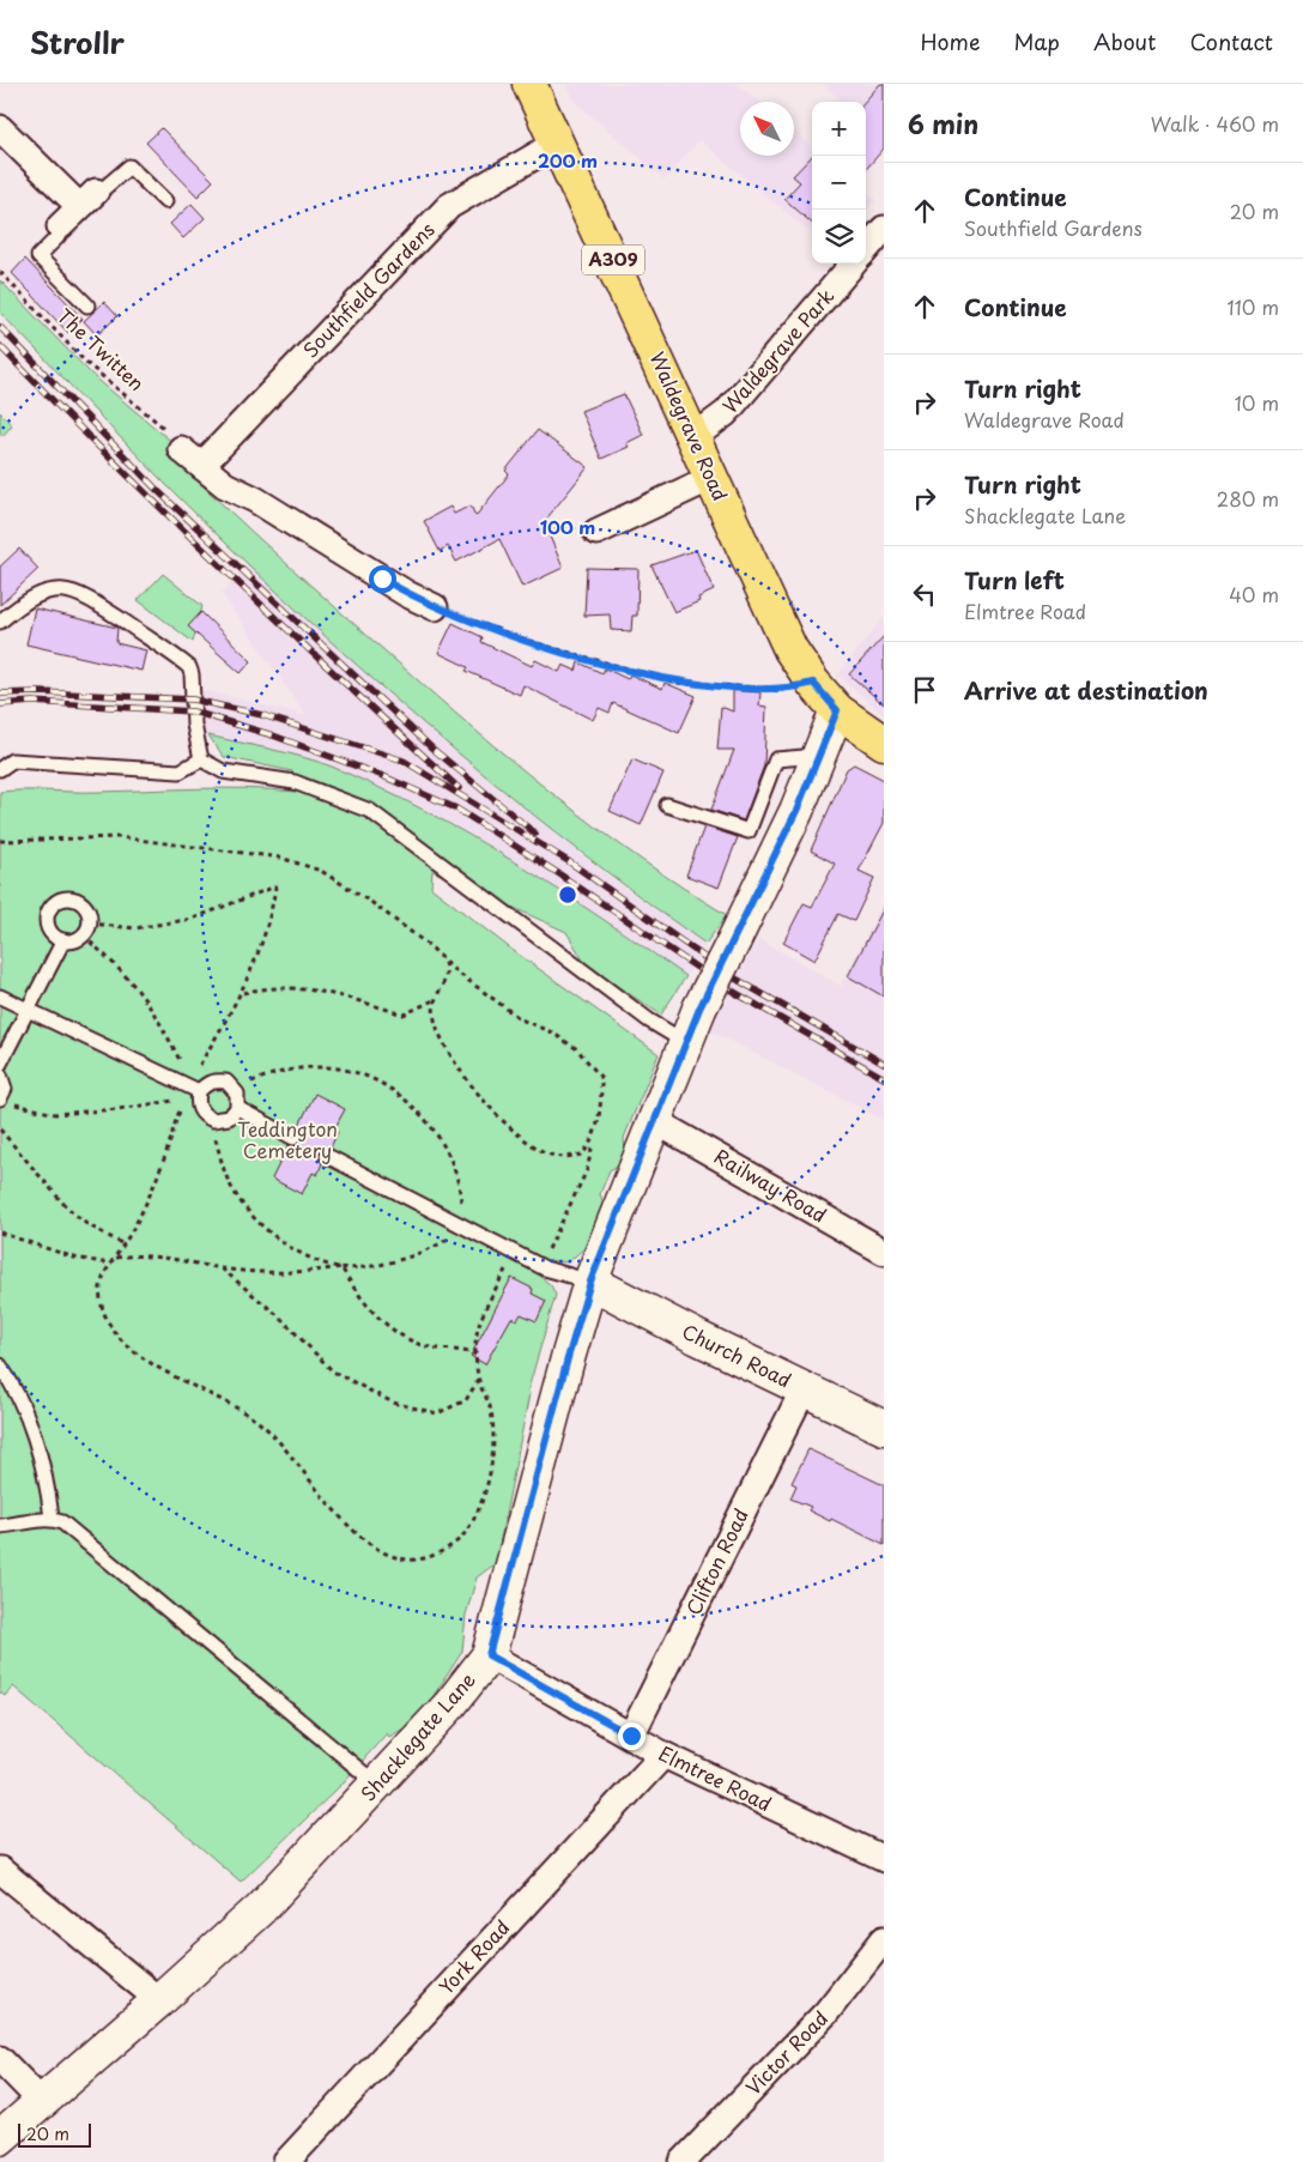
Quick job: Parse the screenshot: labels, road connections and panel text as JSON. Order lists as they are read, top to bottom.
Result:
{
  "streets": {
    "main road": ["A309", "Waldegrave Road"],
    "street": [
      "Southfield Gardens",
      "Waldegrave Park",
      "Railway Road",
      "Church Road",
      "Clifton Road",
      "Shacklegate Lane",
      "Elmtree Road",
      "York Road",
      "Victor Road"
    ],
    "path": ["The Twitten"]
  },
  "crossings": [
    ["Southfield Gardens", "Waldegrave Road"],
    ["Waldegrave Park", "Waldegrave Road"],
    ["Waldegrave Road", "Shacklegate Lane"],
    ["Railway Road", "Shacklegate Lane"],
    ["Church Road", "Clifton Road"],
    ["Church Road", "Shacklegate Lane"],
    ["Clifton Road", "Elmtree Road"],
    ["Shacklegate Lane", "Elmtree Road"],
    ["Elmtree Road", "York Road"]
  ],
  "parks": ["Teddington Cemetery"],
  "scale_bar": "20 m",
  "north": "top left",
  "page": {
    "header": "Strollr",
    "nav": [
      "Home",
      "Map",
      "About",
      "Contact"
    ],
    "heading": ["6 min", "Walk · 460 m"],
    "map_buttons": ["+", "−"],
    "list": [
      ["Continue", "Southfield Gardens", "20 m"],
      ["Continue", "110 m"],
      ["Turn right", "Waldegrave Road", "10 m"],
      ["Turn right", "Shacklegate Lane", "280 m"],
      ["Turn left", "Elmtree Road", "40 m"],
      "Arrive at destination"
    ],
    "scale": "20 m"
  },
  "rings": ["200 m", "100 m"]
}
